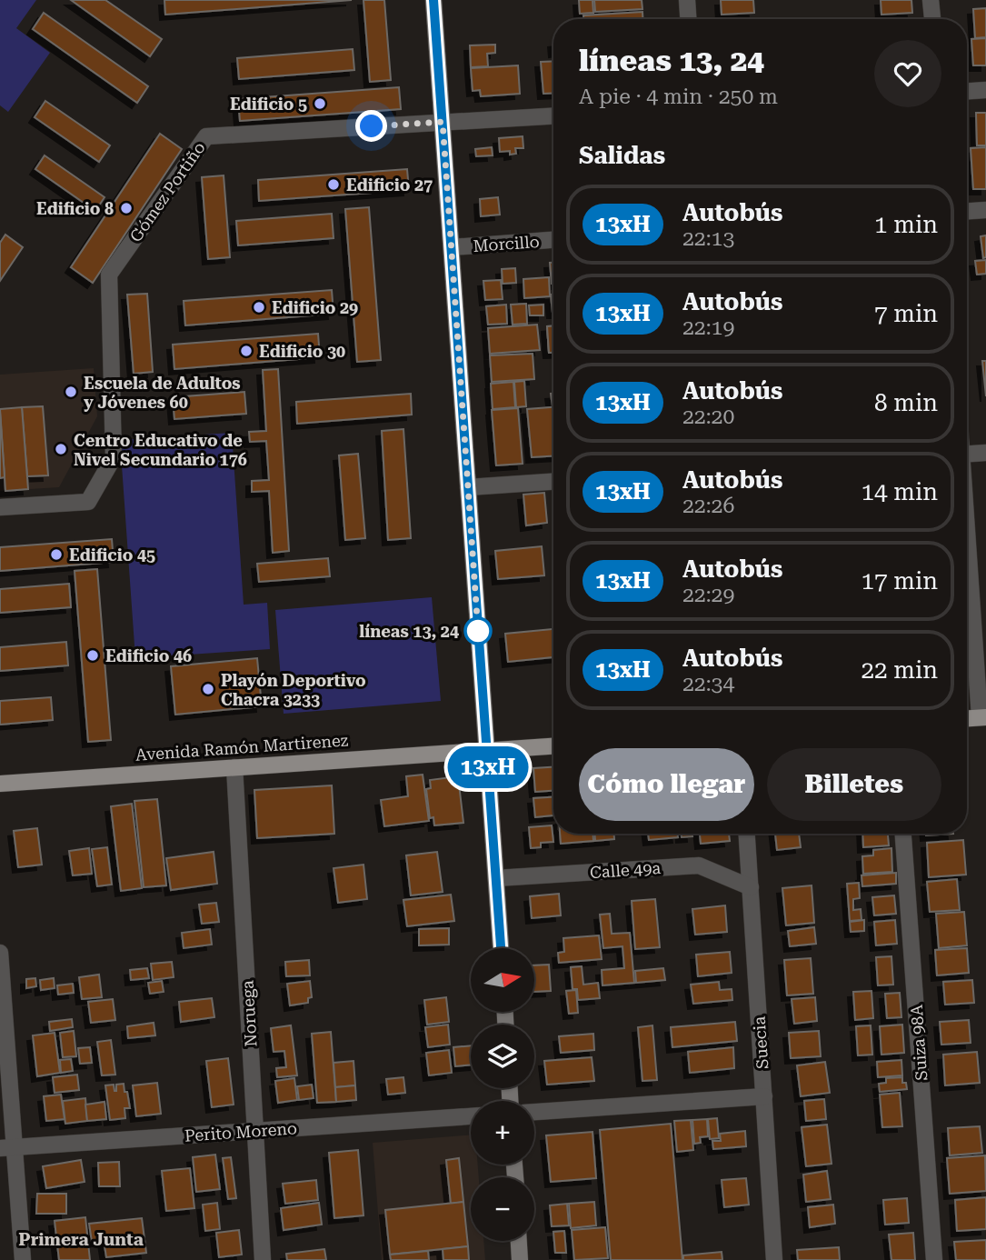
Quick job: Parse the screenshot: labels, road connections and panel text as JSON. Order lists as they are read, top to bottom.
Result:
{
  "streets": {
    "main road": ["Avenida Ramón Martirenez"],
    "street": [
      "Gómez Portiño",
      "Morcillo",
      "Calle 49a",
      "Noruega",
      "Suecia",
      "Suiza 98A",
      "Perito Moreno"
    ]
  },
  "crossings": [
    ["Avenida Ramón Martirenez", "Noruega"],
    ["Calle 49a", "Suecia"],
    ["Noruega", "Perito Moreno"]
  ],
  "districts": ["Primera Junta"],
  "places": [
    "Edificio 5",
    "Edificio 27",
    "Edificio 8",
    "Edificio 29",
    "Edificio 30",
    "Escuela de Adultos y Jóvenes 60",
    "Centro Educativo de Nivel Secundario 176",
    "Edificio 45",
    "líneas 13, 24",
    "Edificio 46",
    "Playón Deportivo Chacra 3233"
  ],
  "lines": ["bus line 13xH"],
  "north": "right",
  "page": {
    "on_map": "13xH",
    "heading": [
      ["líneas 13, 24", "A pie · 4 min · 250 m"],
      "Salidas"
    ],
    "list": [
      {
        "mark": "13xH",
        "name": "Autobús",
        "note": "22:13",
        "value": "1 min"
      },
      {
        "mark": "13xH",
        "name": "Autobús",
        "note": "22:19",
        "value": "7 min"
      },
      {
        "mark": "13xH",
        "name": "Autobús",
        "note": "22:20",
        "value": "8 min"
      },
      {
        "mark": "13xH",
        "name": "Autobús",
        "note": "22:26",
        "value": "14 min"
      },
      {
        "mark": "13xH",
        "name": "Autobús",
        "note": "22:29",
        "value": "17 min"
      },
      {
        "mark": "13xH",
        "name": "Autobús",
        "note": "22:34",
        "value": "22 min"
      }
    ],
    "buttons": ["Cómo llegar", "Billetes"],
    "map_buttons": ["+", "−"]
  }
}
